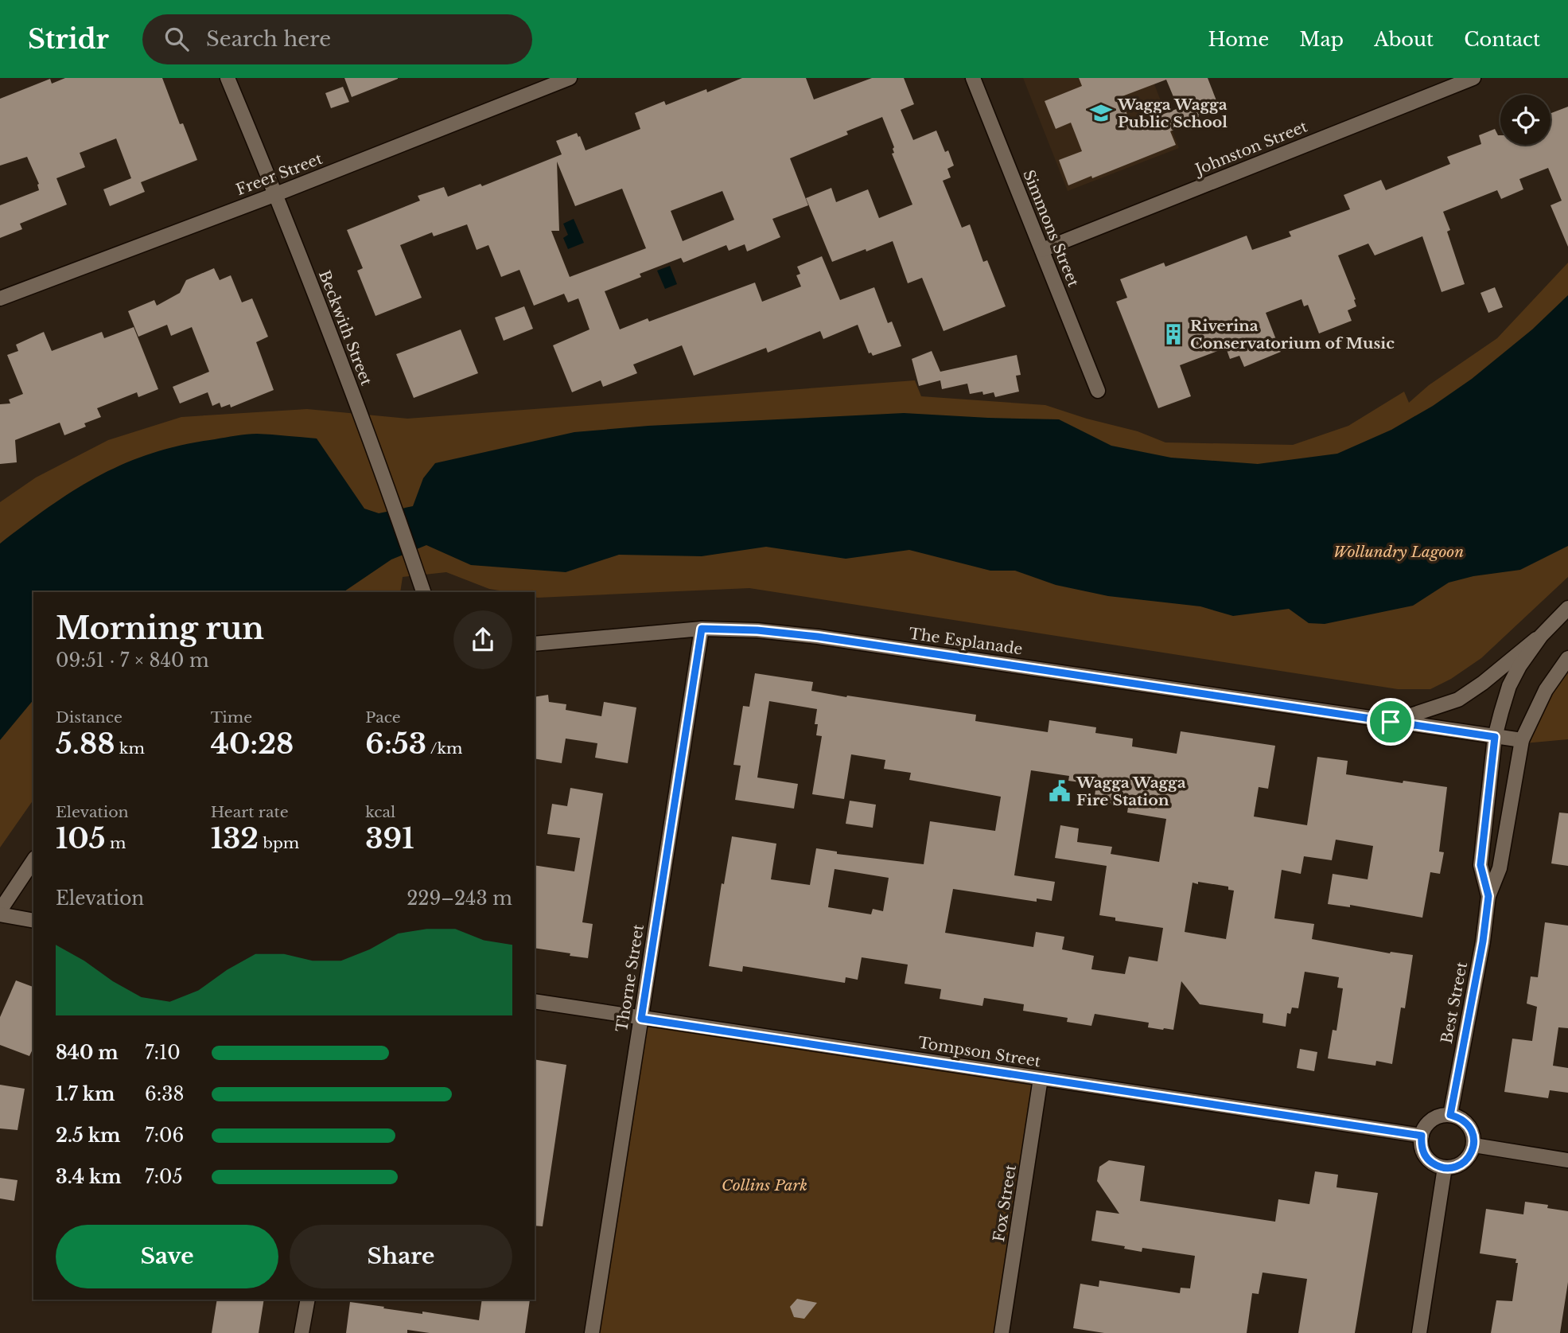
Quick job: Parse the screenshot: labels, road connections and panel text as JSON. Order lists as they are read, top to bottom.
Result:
{
  "streets": {
    "street": [
      "Johnston Street",
      "Freer Street",
      "Simmons Street",
      "Beckwith Street",
      "The Esplanade",
      "Thorne Street",
      "Best Street",
      "Tompson Street",
      "Fox Street"
    ]
  },
  "crossings": [
    ["Johnston Street", "Simmons Street"],
    ["Freer Street", "Beckwith Street"],
    ["The Esplanade", "Thorne Street"],
    ["Thorne Street", "Tompson Street"],
    ["Best Street", "Tompson Street"],
    ["Tompson Street", "Fox Street"]
  ],
  "parks": ["Wollundry Lagoon", "Collins Park"],
  "places": {
    "school or university": ["Wagga Wagga Public School"],
    "building": ["Riverina Conservatorium of Music"],
    "public building": ["Wagga Wagga Fire Station"]
  },
  "page": {
    "header": "Stridr",
    "search": "Search here",
    "nav": [
      "Home",
      "Map",
      "About",
      "Contact"
    ],
    "heading": ["Morning run", "09:51 · 7 × 840 m"],
    "stats": [
      ["Distance", "5.88 km"],
      ["Time", "40:28"],
      ["Pace", "6:53 /km"],
      ["Elevation", "105 m"],
      ["Heart rate", "132 bpm"],
      ["kcal", "391"]
    ],
    "chart": ["Elevation", "229–243 m"],
    "list": [
      {
        "name": "840 m",
        "note": "7:10"
      },
      {
        "name": "1.7 km",
        "note": "6:38"
      },
      {
        "name": "2.5 km",
        "note": "7:06"
      },
      {
        "name": "3.4 km",
        "note": "7:05"
      }
    ],
    "buttons": ["Save", "Share"]
  }
}
